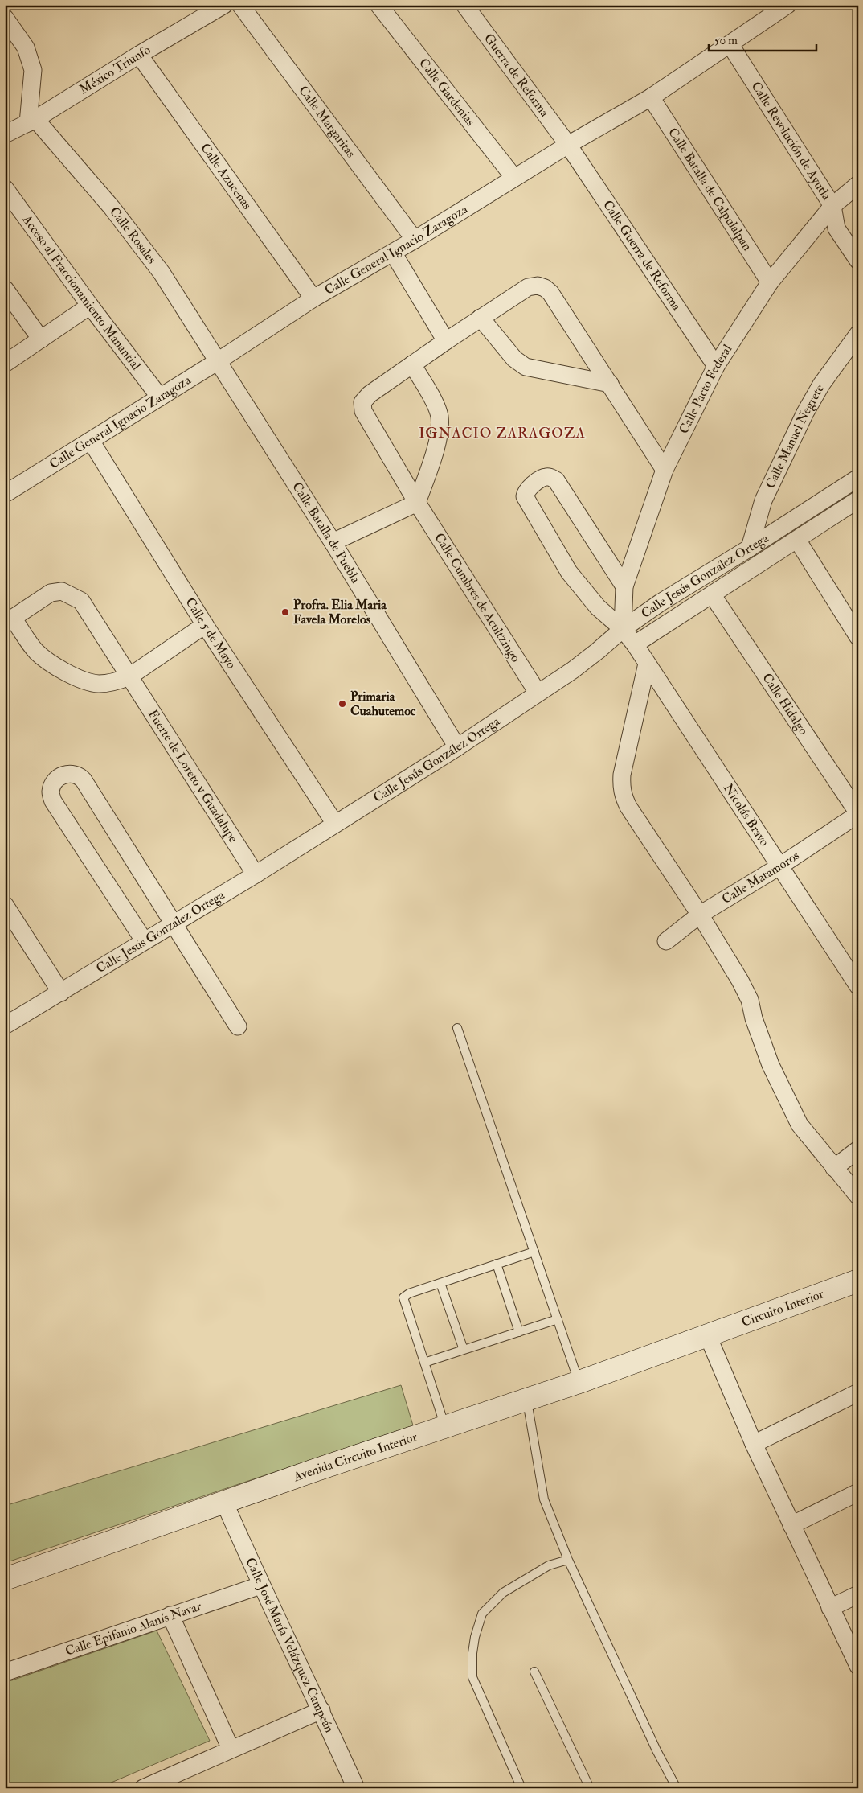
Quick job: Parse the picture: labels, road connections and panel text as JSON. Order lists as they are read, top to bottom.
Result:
{
  "streets": {
    "main road": ["Circuito Interior", "Avenida Circuito Interior"],
    "street": [
      "México Triunfo",
      "Guerra de Reforma",
      "Calle Gardenias",
      "Calle Margaritas",
      "Calle Revolución de Ayutla",
      "Calle Azucenas",
      "Calle Batalla de Calpulalpan",
      "Calle Rosales",
      "Calle General Ignacio Zaragoza",
      "Calle Guerra de Reforma",
      "Acceso al Fraccionamiento Manantial",
      "Calle Pacto Federal",
      "Calle Manuel Negrete",
      "Calle Batalla de Puebla",
      "Calle Jesús González Ortega",
      "Calle Cumbres de Acultzingo",
      "Calle 5 de Mayo",
      "Calle Hidalgo",
      "Fuerte de Loreto y Guadalupe",
      "Nicolás Bravo",
      "Calle Matamoros",
      "Calle Epifanio Alanís Navar",
      "Calle José María Velázquez Campeán"
    ]
  },
  "crossings": [
    ["México Triunfo", "Calle Azucenas"],
    ["México Triunfo", "Calle Rosales"],
    ["Guerra de Reforma", "Calle General Ignacio Zaragoza"],
    ["Guerra de Reforma", "Calle Guerra de Reforma"],
    ["Calle Gardenias", "Calle General Ignacio Zaragoza"],
    ["Calle Margaritas", "Calle General Ignacio Zaragoza"],
    ["Calle Revolución de Ayutla", "Calle General Ignacio Zaragoza"],
    ["Calle Revolución de Ayutla", "Calle Pacto Federal"],
    ["Calle Azucenas", "Calle General Ignacio Zaragoza"],
    ["Calle Batalla de Calpulalpan", "Calle General Ignacio Zaragoza"],
    ["Calle Batalla de Calpulalpan", "Calle Pacto Federal"],
    ["Calle Rosales", "Calle General Ignacio Zaragoza"],
    ["Calle Rosales", "Calle Batalla de Puebla"],
    ["Calle General Ignacio Zaragoza", "Calle Guerra de Reforma"],
    ["Calle General Ignacio Zaragoza", "Acceso al Fraccionamiento Manantial"],
    ["Calle General Ignacio Zaragoza", "Calle Batalla de Puebla"],
    ["Calle General Ignacio Zaragoza", "Calle 5 de Mayo"],
    ["Calle Guerra de Reforma", "Calle Pacto Federal"],
    ["Calle Pacto Federal", "Calle Jesús González Ortega"],
    ["Calle Pacto Federal", "Calle Cumbres de Acultzingo"],
    ["Calle Pacto Federal", "Nicolás Bravo"],
    ["Calle Manuel Negrete", "Calle Jesús González Ortega"],
    ["Calle Batalla de Puebla", "Calle Jesús González Ortega"],
    ["Calle Jesús González Ortega", "Calle Cumbres de Acultzingo"],
    ["Calle Jesús González Ortega", "Calle 5 de Mayo"],
    ["Calle Jesús González Ortega", "Calle Hidalgo"],
    ["Calle Jesús González Ortega", "Fuerte de Loreto y Guadalupe"],
    ["Calle Jesús González Ortega", "Nicolás Bravo"],
    ["Calle 5 de Mayo", "Fuerte de Loreto y Guadalupe"],
    ["Calle Hidalgo", "Calle Matamoros"],
    ["Nicolás Bravo", "Calle Matamoros"],
    ["Circuito Interior", "Avenida Circuito Interior"],
    ["Avenida Circuito Interior", "Calle José María Velázquez Campeán"],
    ["Calle Epifanio Alanís Navar", "Calle José María Velázquez Campeán"]
  ],
  "districts": ["IGNACIO ZARAGOZA"],
  "places": ["Profra. Elia Maria Favela Morelos", "Primaria Cuahutemoc"],
  "scale_bar": "50 m"
}
